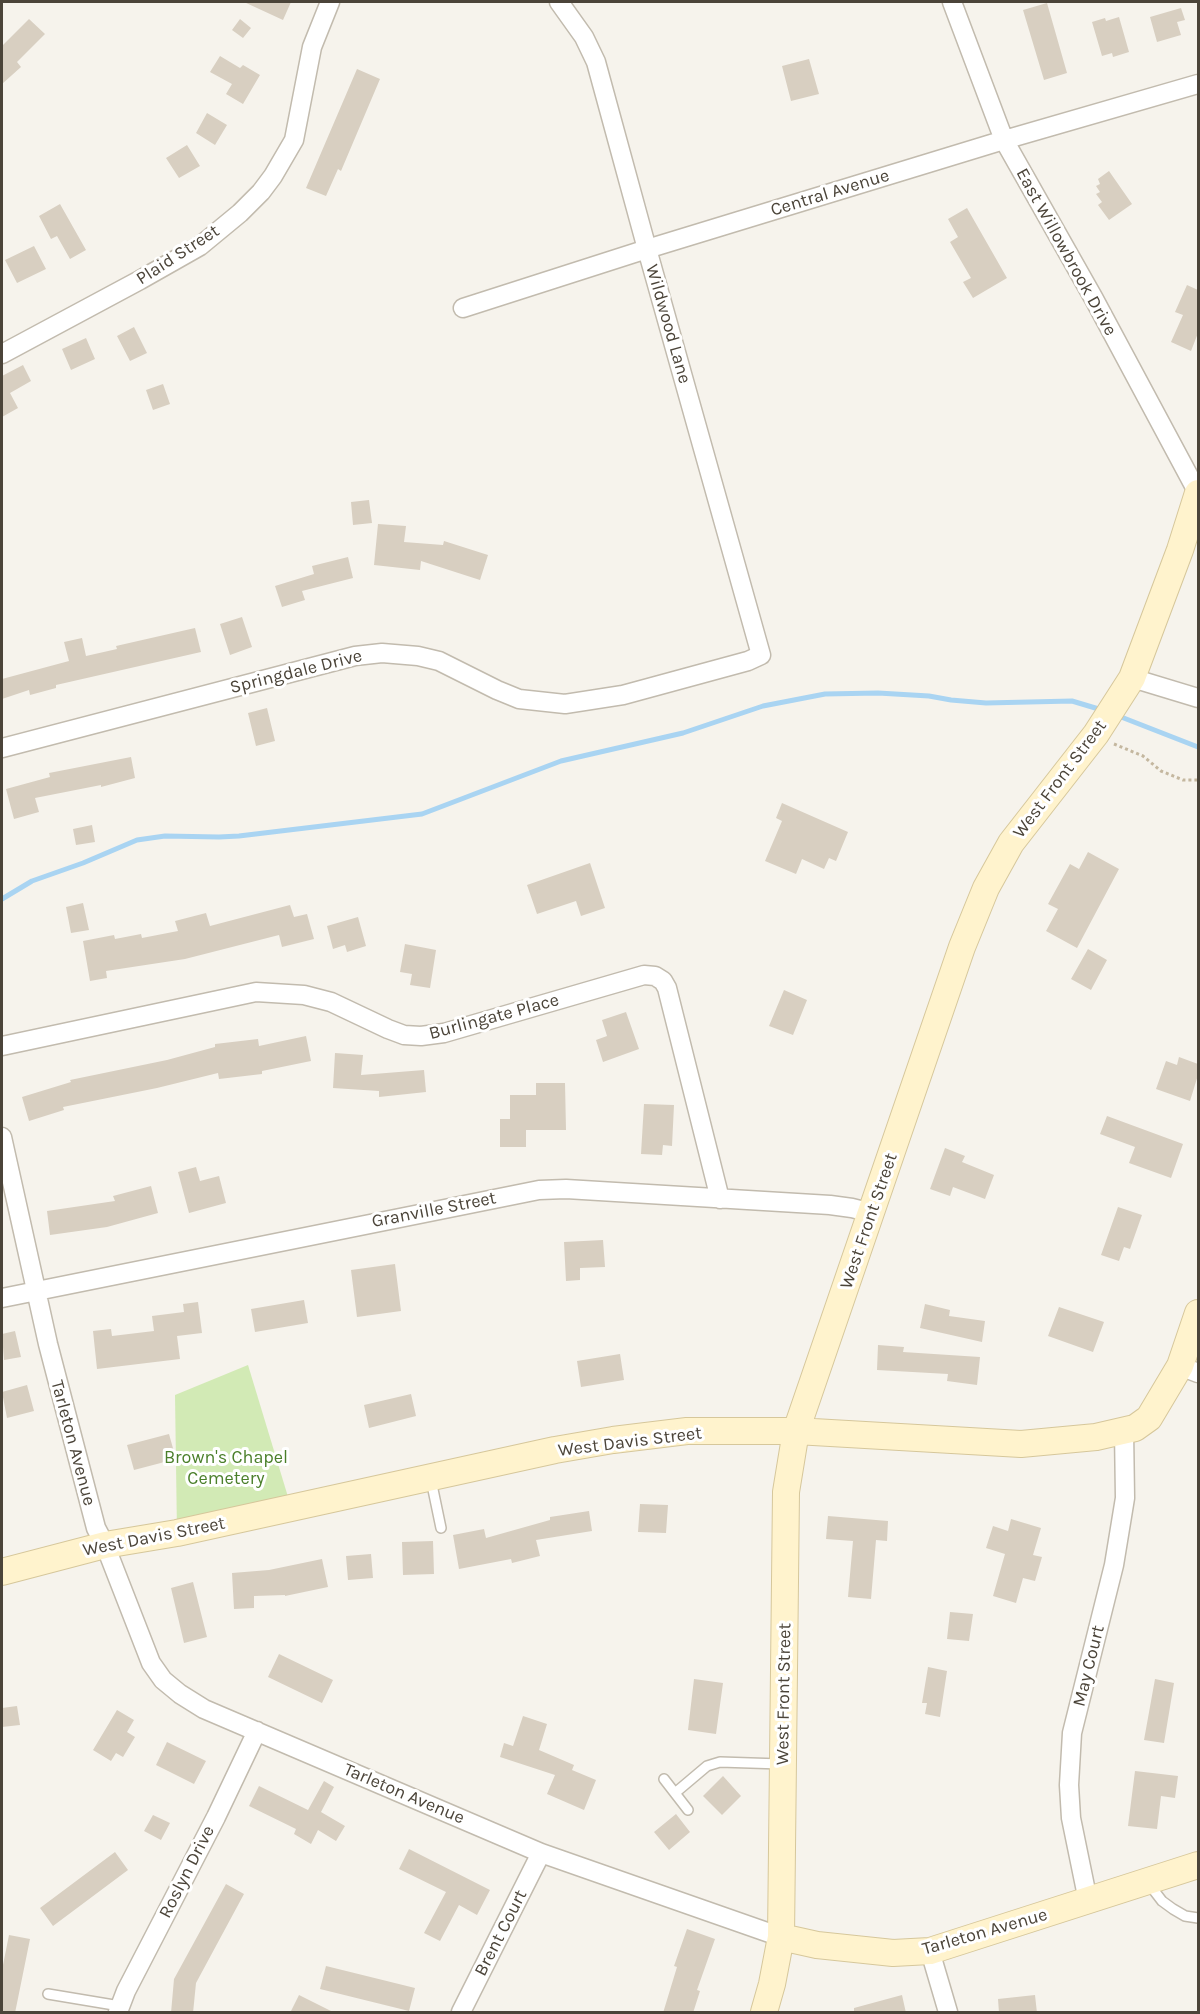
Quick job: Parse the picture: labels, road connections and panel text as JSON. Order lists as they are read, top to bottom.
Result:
{
  "streets": {
    "street": [
      "Central Avenue",
      "East Willowbrook Drive",
      "Plaid Street",
      "Wildwood Lane",
      "Springdale Drive",
      "West Front Street",
      "Burlingate Place",
      "Granville Street",
      "West Davis Street",
      "Tarleton Avenue",
      "May Court",
      "Roslyn Drive",
      "Brent Court"
    ]
  },
  "crossings": [
    ["Central Avenue", "East Willowbrook Drive"],
    ["Central Avenue", "Wildwood Lane"],
    ["East Willowbrook Drive", "West Front Street"],
    ["Wildwood Lane", "Springdale Drive"],
    ["West Front Street", "Granville Street"],
    ["West Front Street", "West Davis Street"],
    ["West Front Street", "Tarleton Avenue"],
    ["Burlingate Place", "Granville Street"],
    ["Granville Street", "Tarleton Avenue"],
    ["West Davis Street", "Tarleton Avenue"],
    ["West Davis Street", "May Court"],
    ["Tarleton Avenue", "May Court"],
    ["Tarleton Avenue", "Roslyn Drive"],
    ["Tarleton Avenue", "Brent Court"]
  ],
  "parks": ["Brown's Chapel Cemetery"]
}
